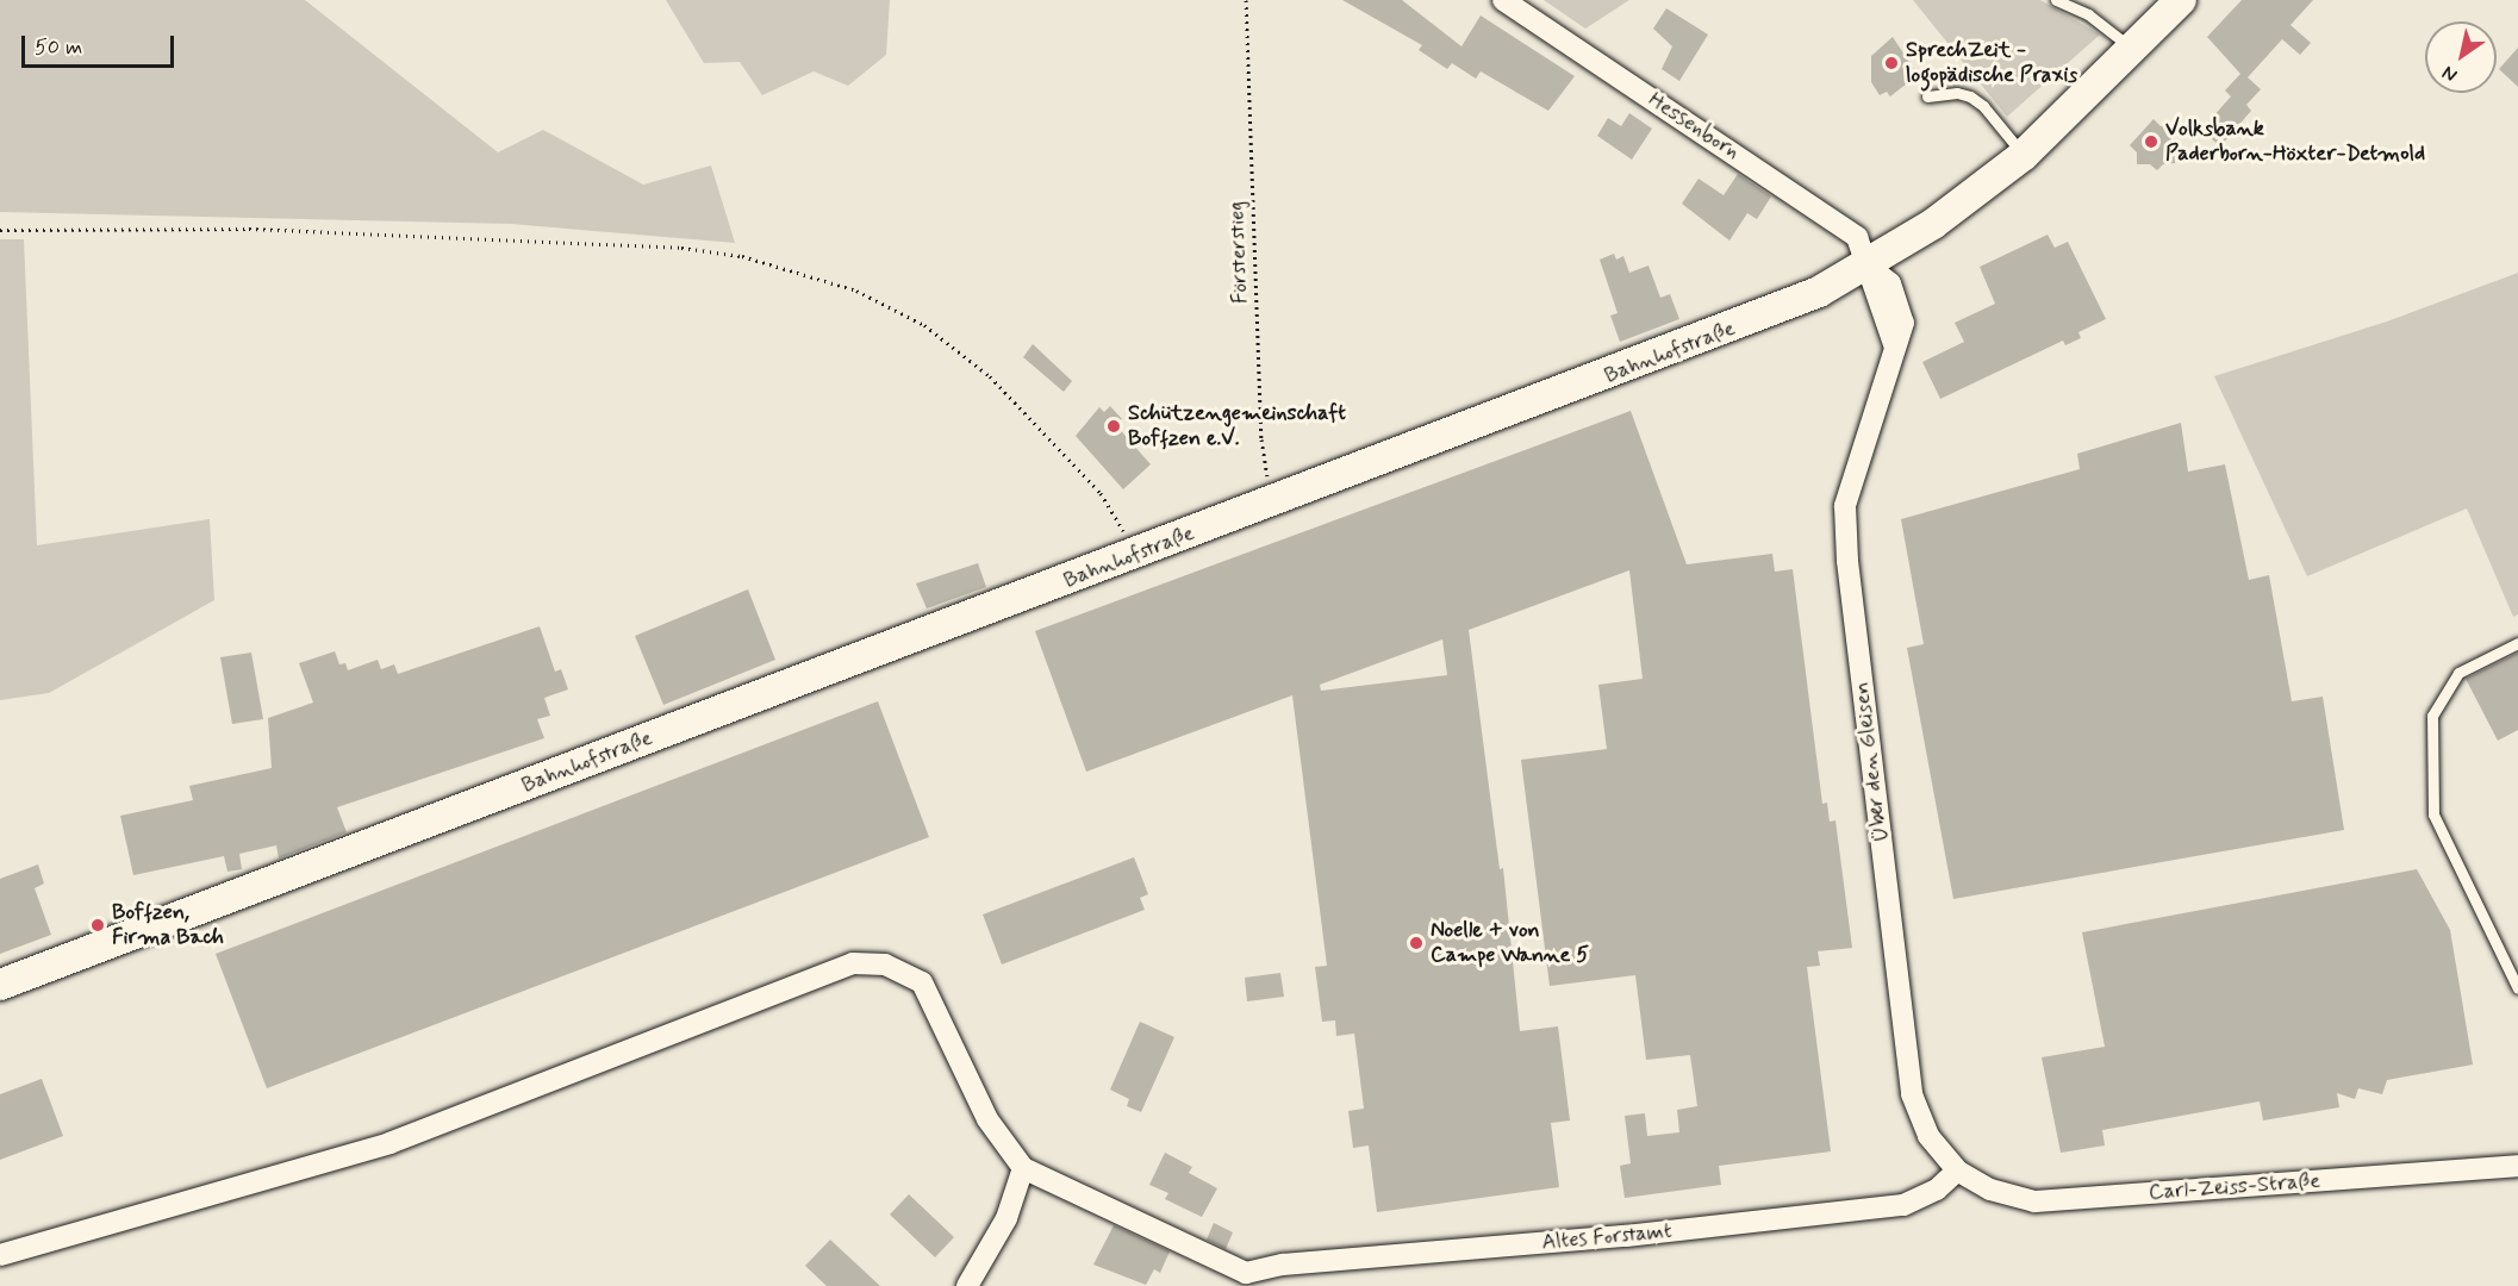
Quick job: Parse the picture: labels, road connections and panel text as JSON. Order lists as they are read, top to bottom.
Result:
{
  "streets": {
    "main road": ["Bahnhofstraße"],
    "street": [
      "Hessenborn",
      "Über den Gleisen",
      "Carl-Zeiss-Straße",
      "Altes Forstamt"
    ],
    "path": ["Försterstieg"]
  },
  "crossings": [
    ["Hessenborn", "Bahnhofstraße"],
    ["Hessenborn", "Über den Gleisen"],
    ["Försterstieg", "Bahnhofstraße"],
    ["Bahnhofstraße", "Über den Gleisen"],
    ["Über den Gleisen", "Carl-Zeiss-Straße"],
    ["Über den Gleisen", "Altes Forstamt"],
    ["Carl-Zeiss-Straße", "Altes Forstamt"]
  ],
  "places": [
    "SprechZeit - logopädische Praxis",
    "Volksbank Paderborn-Höxter-Detmold",
    "Schützengemeinschaft Boffzen e.V.",
    "Boffzen, Firma Bach",
    "Noelle + von Campe Wanne 5"
  ],
  "scale_bar": "50 m",
  "north": "bottom left"
}
